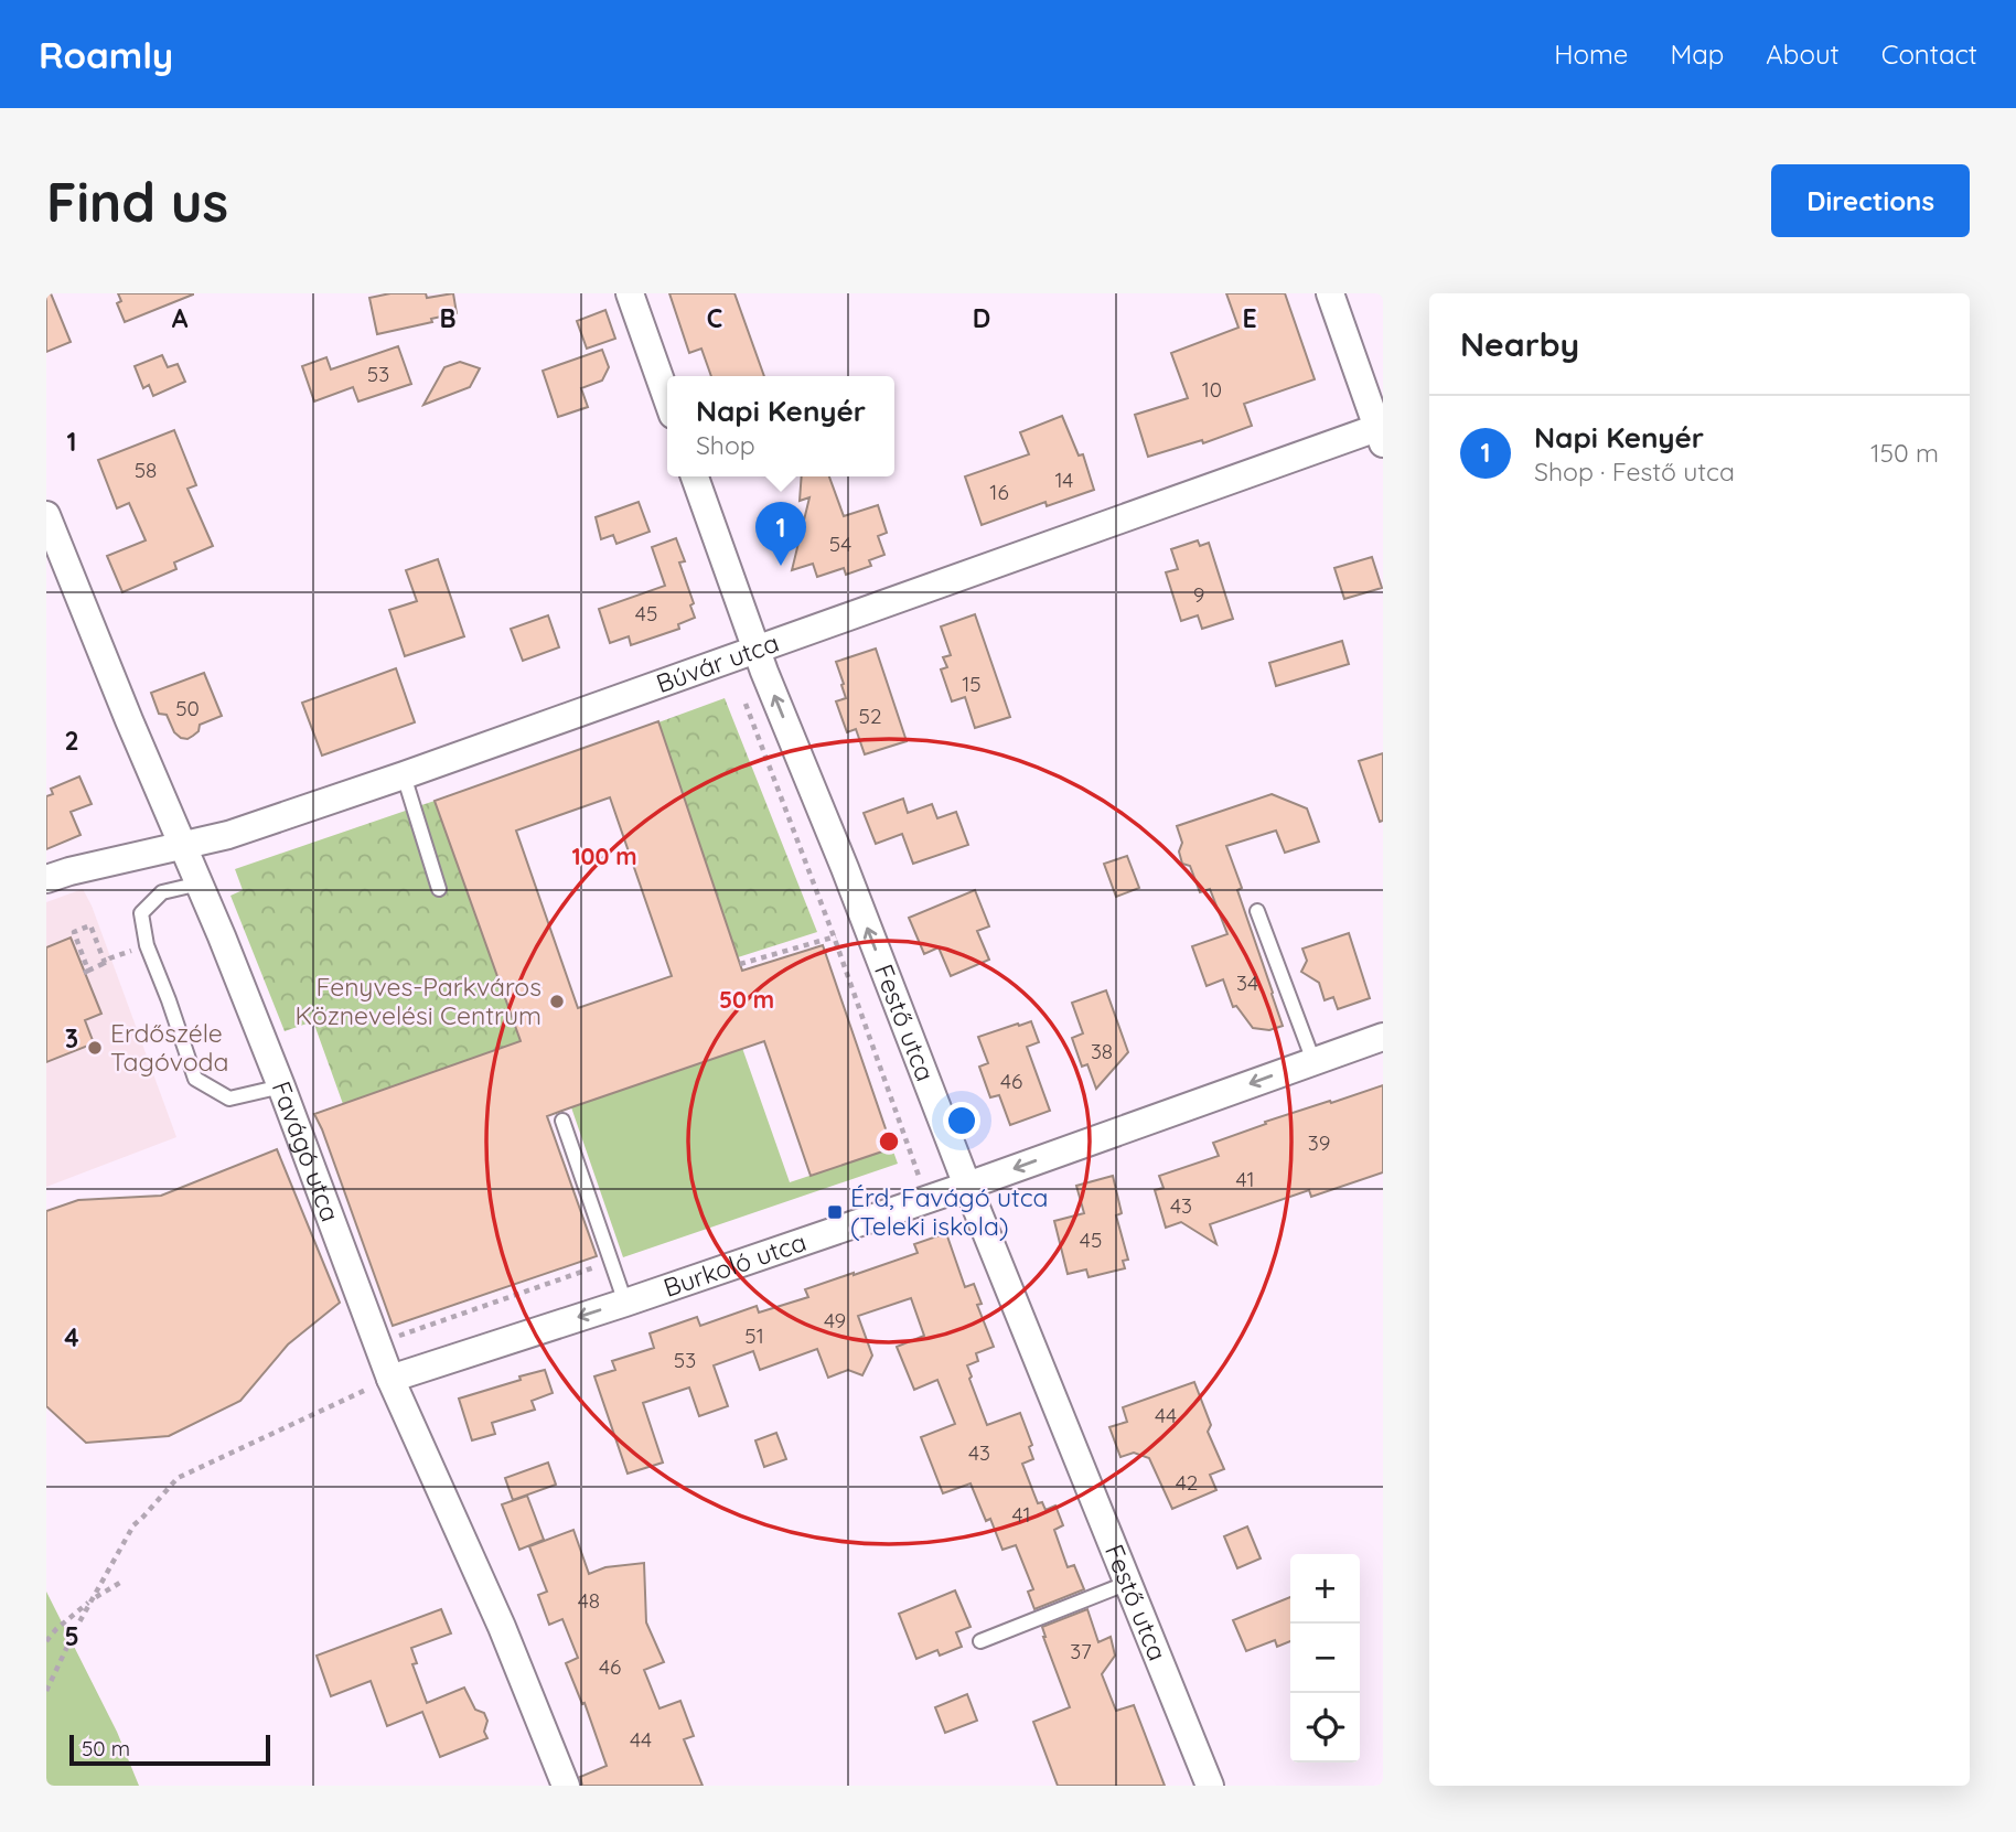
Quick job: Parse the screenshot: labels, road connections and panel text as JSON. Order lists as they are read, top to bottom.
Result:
{
  "streets": {
    "street": [
      "Búvár utca",
      "Festő utca",
      "Favágó utca",
      "Burkoló utca"
    ]
  },
  "crossings": [
    ["Búvár utca", "Festő utca"],
    ["Búvár utca", "Favágó utca"],
    ["Festő utca", "Burkoló utca"],
    ["Favágó utca", "Burkoló utca"]
  ],
  "one_way": ["Festő utca", "Burkoló utca"],
  "places": {
    "other": ["Fenyves-Parkváros Köznevelési Centrum", "Erdőszéle Tagóvoda"],
    "transit": ["Érd, Favágó utca (Teleki iskola)"]
  },
  "house_numbers": [
    "53",
    "10",
    "58",
    "14",
    "16",
    "54",
    "9",
    "45",
    "15",
    "50",
    "52",
    "34",
    "38",
    "46",
    "39",
    "41",
    "43",
    "45",
    "49",
    "51",
    "53",
    "44",
    "43",
    "42",
    "41",
    "48",
    "37",
    "46",
    "44"
  ],
  "scale_bar": "50 m",
  "page": {
    "header": "Roamly",
    "nav": [
      "Home",
      "Map",
      "About",
      "Contact"
    ],
    "buttons": "Directions",
    "title": "Find us",
    "heading": "Nearby",
    "popup": ["Napi Kenyér", "Shop"],
    "list": [
      {
        "mark": "1",
        "name": "Napi Kenyér",
        "note": "Shop · Festő utca",
        "value": "150 m"
      }
    ],
    "pins": "1",
    "map_buttons": ["+", "−"],
    "scale": "50 m"
  },
  "grid": {
    "columns": [
      "A",
      "B",
      "C",
      "D",
      "E"
    ],
    "rows": [
      "1",
      "2",
      "3",
      "4",
      "5"
    ]
  },
  "rings": ["100 m", "50 m"]
}
